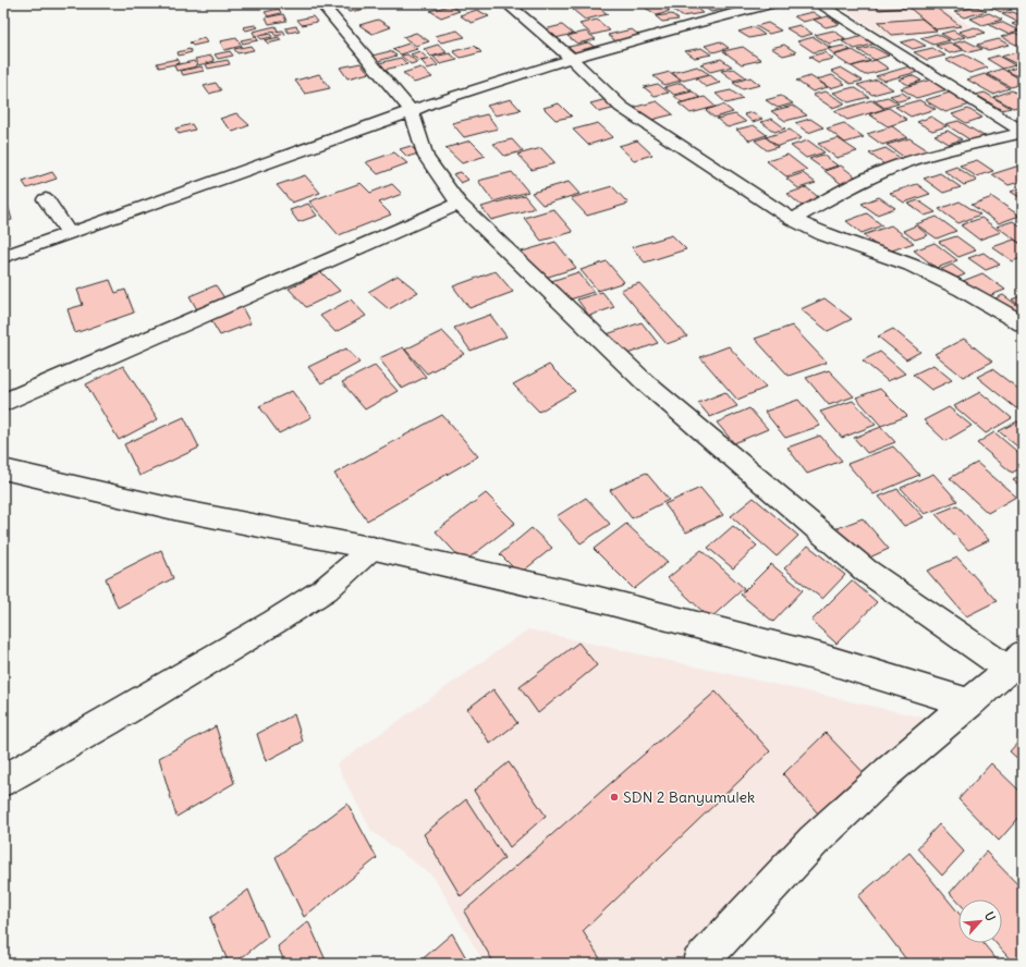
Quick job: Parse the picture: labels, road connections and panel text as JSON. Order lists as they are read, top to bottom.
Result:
{
  "places": ["SDN 2 Banyumulek"],
  "north": "top right"
}
